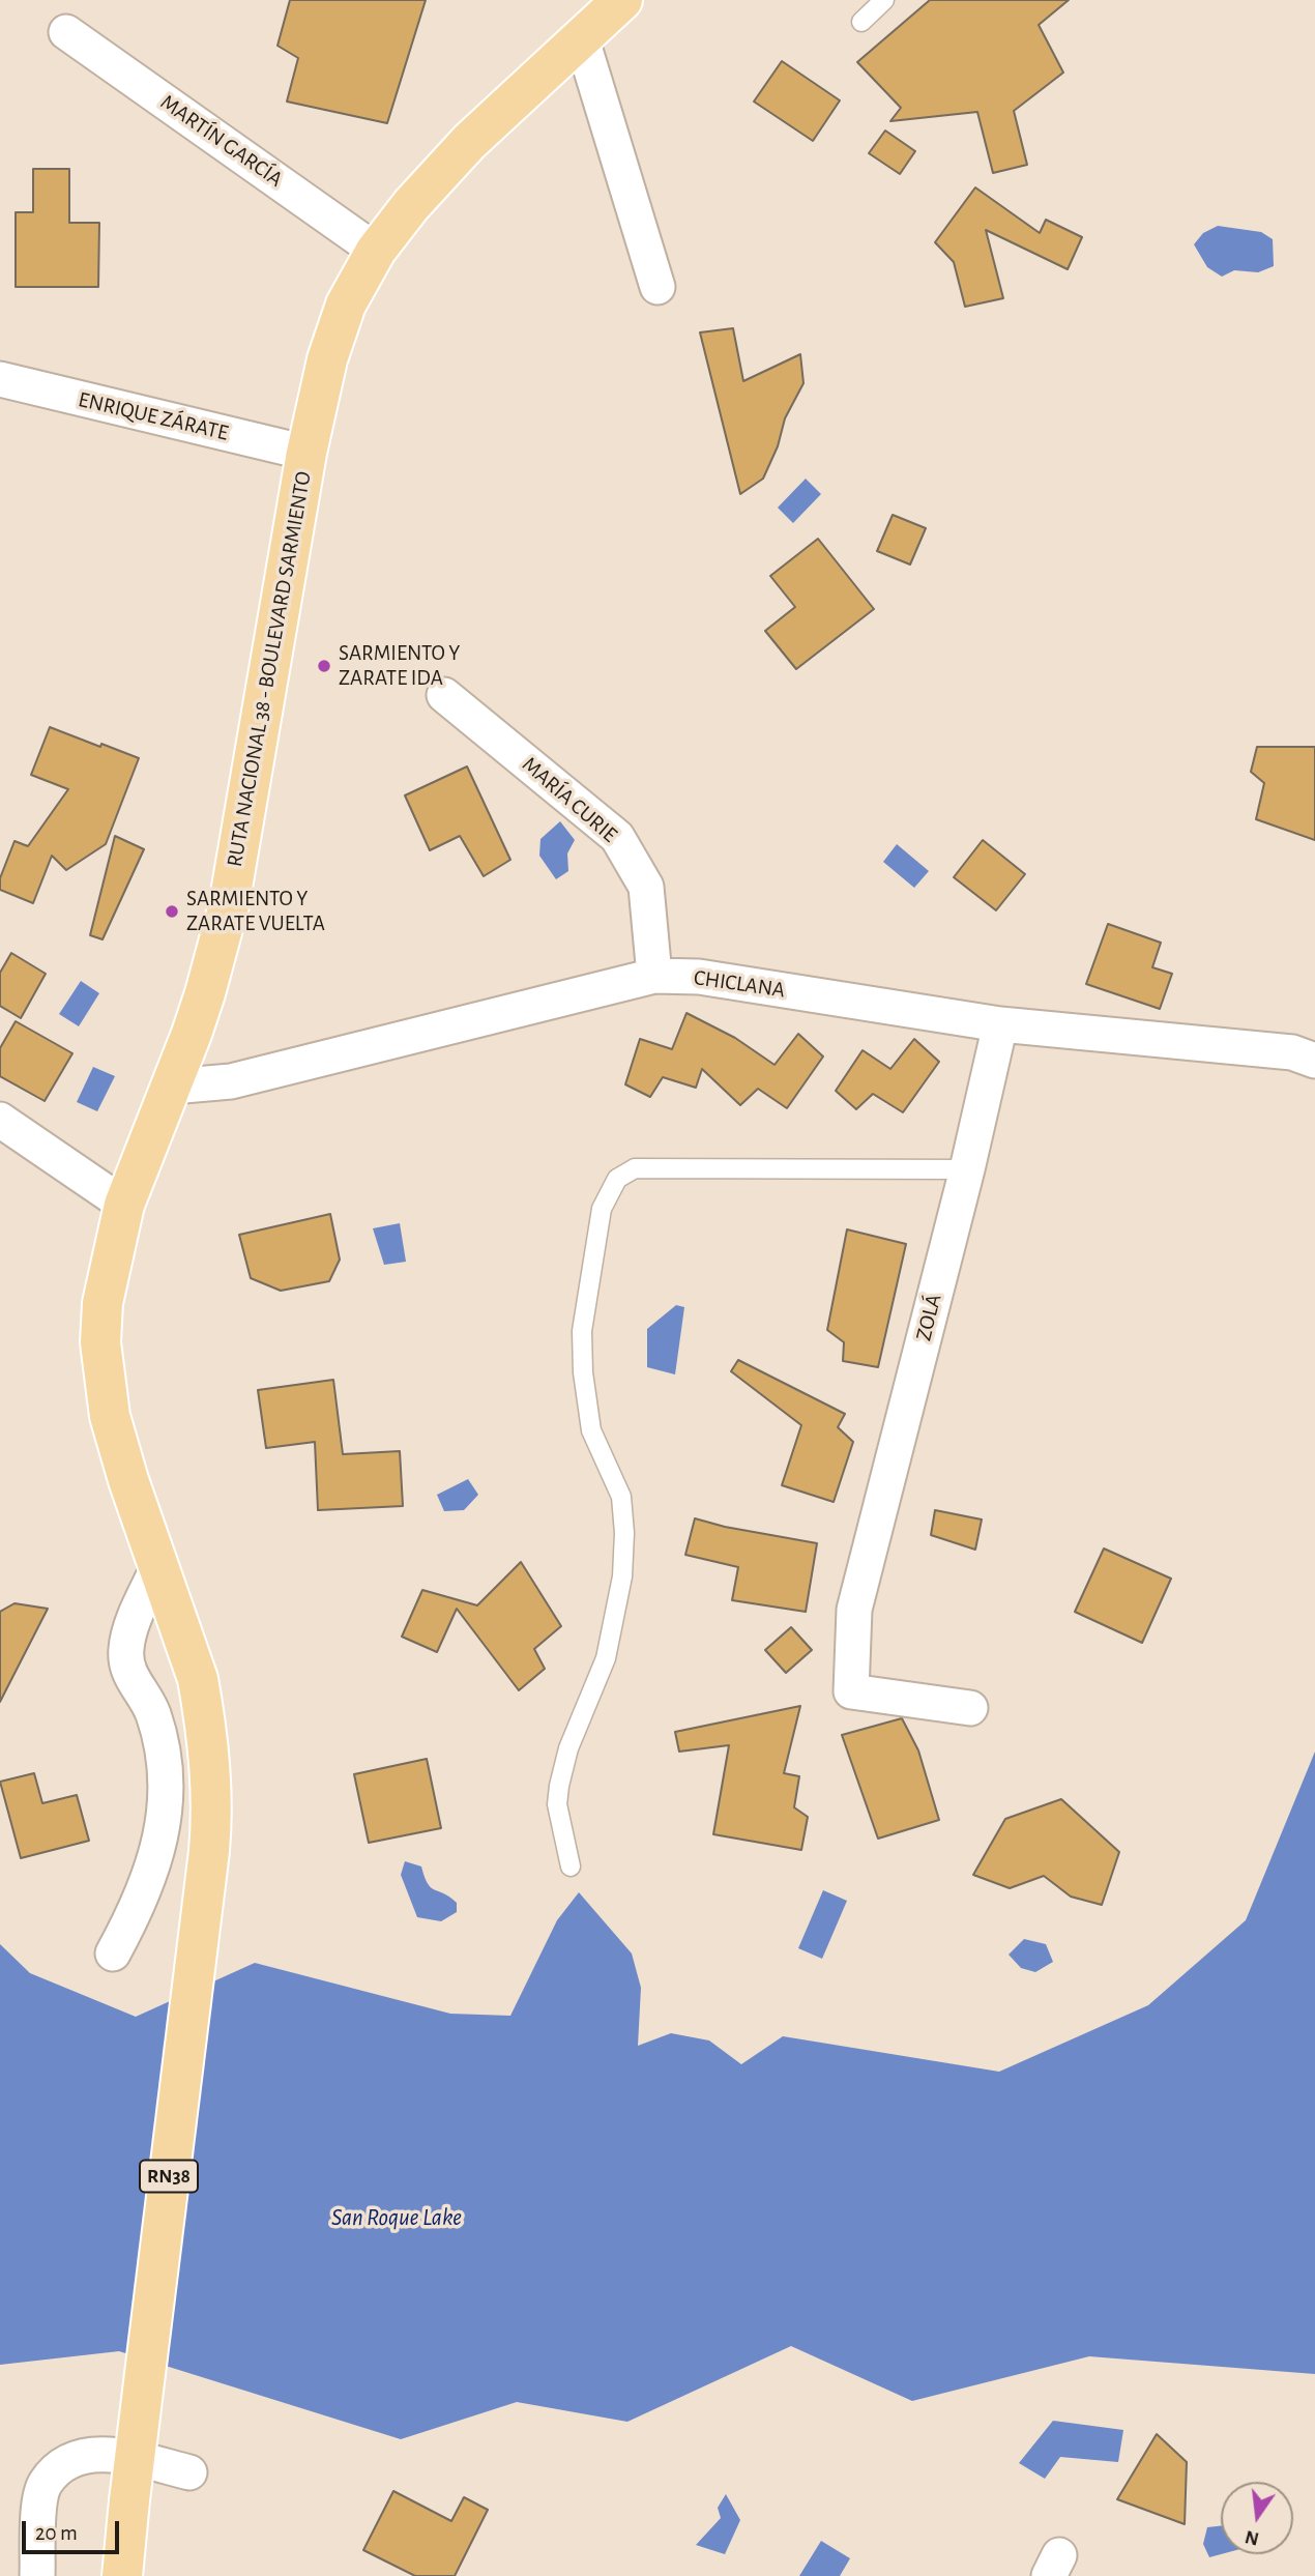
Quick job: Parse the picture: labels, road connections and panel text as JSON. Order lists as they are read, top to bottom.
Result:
{
  "streets": {
    "main road": ["RUTA NACIONAL 38 - BOULEVARD SARMIENTO", "RN38"],
    "street": [
      "MARTÍN GARCÍA",
      "ENRIQUE ZÁRATE",
      "MARÍA CURIE",
      "CHICLANA",
      "ZOLÁ"
    ]
  },
  "crossings": [
    ["MARTÍN GARCÍA", "RUTA NACIONAL 38 - BOULEVARD SARMIENTO"],
    ["ENRIQUE ZÁRATE", "RUTA NACIONAL 38 - BOULEVARD SARMIENTO"],
    ["RUTA NACIONAL 38 - BOULEVARD SARMIENTO", "CHICLANA"],
    ["MARÍA CURIE", "CHICLANA"],
    ["CHICLANA", "ZOLÁ"]
  ],
  "water": ["San Roque Lake"],
  "places": ["SARMIENTO Y ZARATE IDA", "SARMIENTO Y ZARATE VUELTA"],
  "scale_bar": "20 m",
  "north": "bottom"
}
